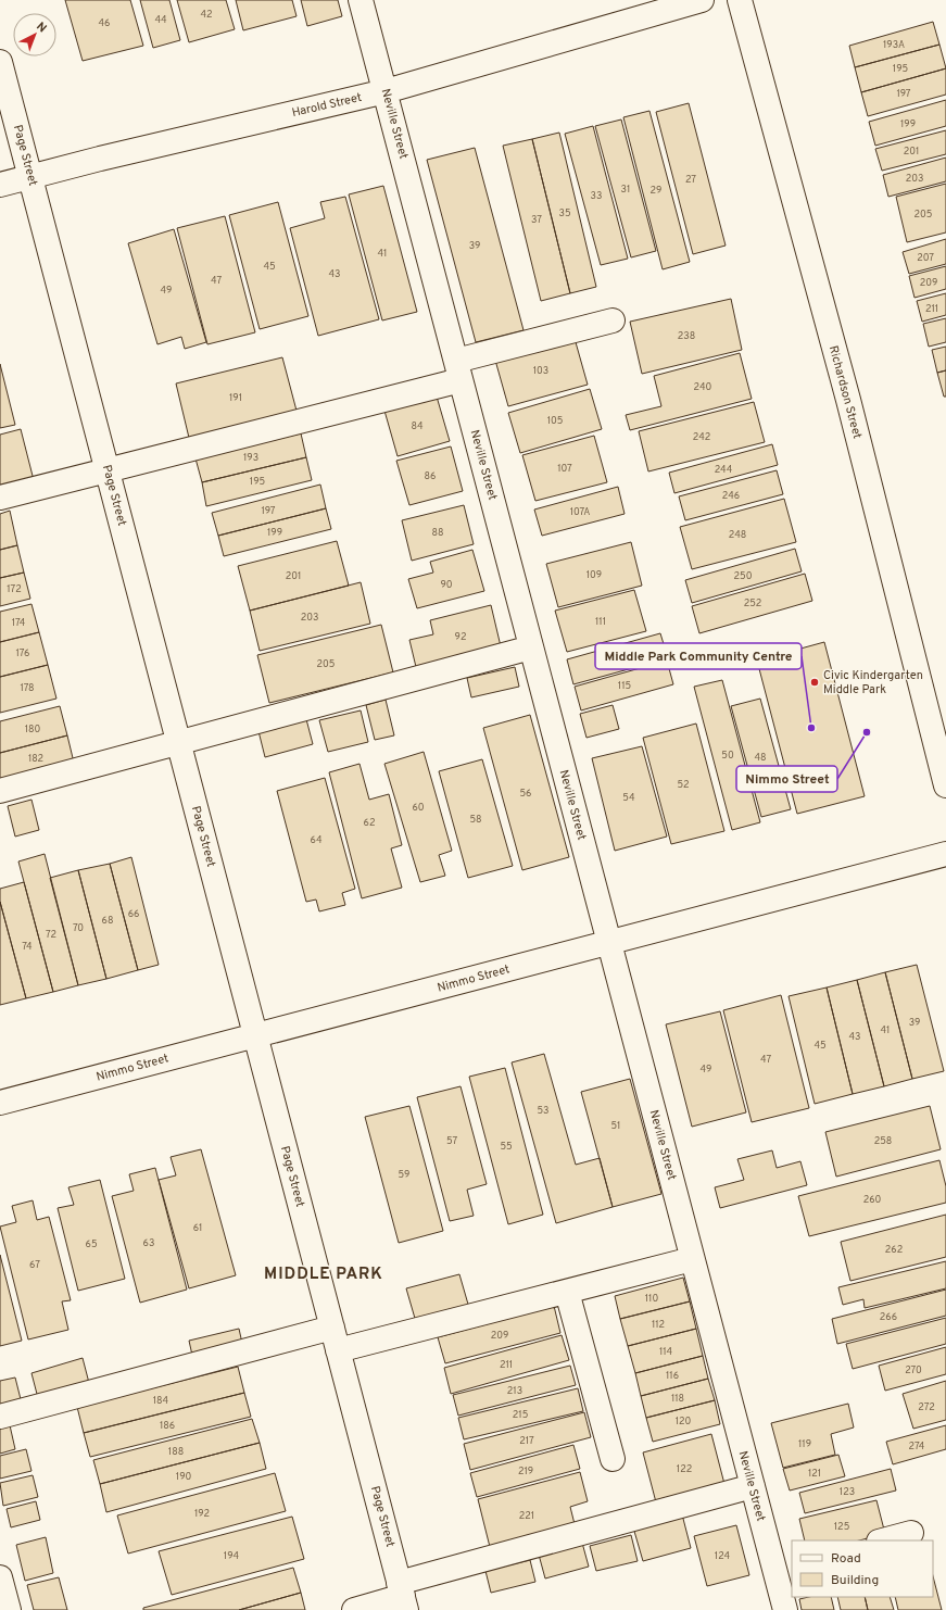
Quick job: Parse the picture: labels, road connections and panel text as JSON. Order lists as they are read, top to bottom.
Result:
{
  "streets": {
    "street": [
      "Harold Street",
      "Neville Street",
      "Page Street",
      "Richardson Street",
      "Nimmo Street"
    ]
  },
  "crossings": [
    ["Harold Street", "Neville Street"],
    ["Harold Street", "Page Street"],
    ["Neville Street", "Nimmo Street"],
    ["Page Street", "Nimmo Street"]
  ],
  "districts": ["MIDDLE PARK"],
  "places": ["Civic Kindergarten Middle Park", "Middle Park Community Centre", "Nimmo Street"],
  "house_numbers": [
    "42",
    "44",
    "46",
    "193A",
    "195",
    "197",
    "199",
    "201",
    "203",
    "27",
    "31",
    "29",
    "33",
    "35",
    "205",
    "37",
    "39",
    "41",
    "207",
    "45",
    "43",
    "47",
    "209",
    "49",
    "211",
    "238",
    "103",
    "240",
    "191",
    "105",
    "84",
    "242",
    "193",
    "107",
    "244",
    "86",
    "195",
    "246",
    "197",
    "107A",
    "199",
    "88",
    "248",
    "109",
    "201",
    "250",
    "90",
    "172",
    "252",
    "203",
    "111",
    "174",
    "92",
    "176",
    "205",
    "115",
    "178",
    "180",
    "50",
    "48",
    "182",
    "52",
    "56",
    "54",
    "60",
    "58",
    "62",
    "64",
    "66",
    "68",
    "70",
    "72",
    "74",
    "39",
    "41",
    "43",
    "45",
    "47",
    "49",
    "53",
    "51",
    "57",
    "258",
    "55",
    "59",
    "260",
    "61",
    "63",
    "65",
    "262",
    "67",
    "110",
    "266",
    "112",
    "209",
    "114",
    "211",
    "270",
    "116",
    "213",
    "118",
    "184",
    "272",
    "215",
    "120",
    "186",
    "217",
    "119",
    "274",
    "188",
    "122",
    "219",
    "121",
    "190",
    "123",
    "192",
    "221",
    "125",
    "194",
    "124"
  ],
  "legend": ["Road", "Building"],
  "north": "top right"
}
